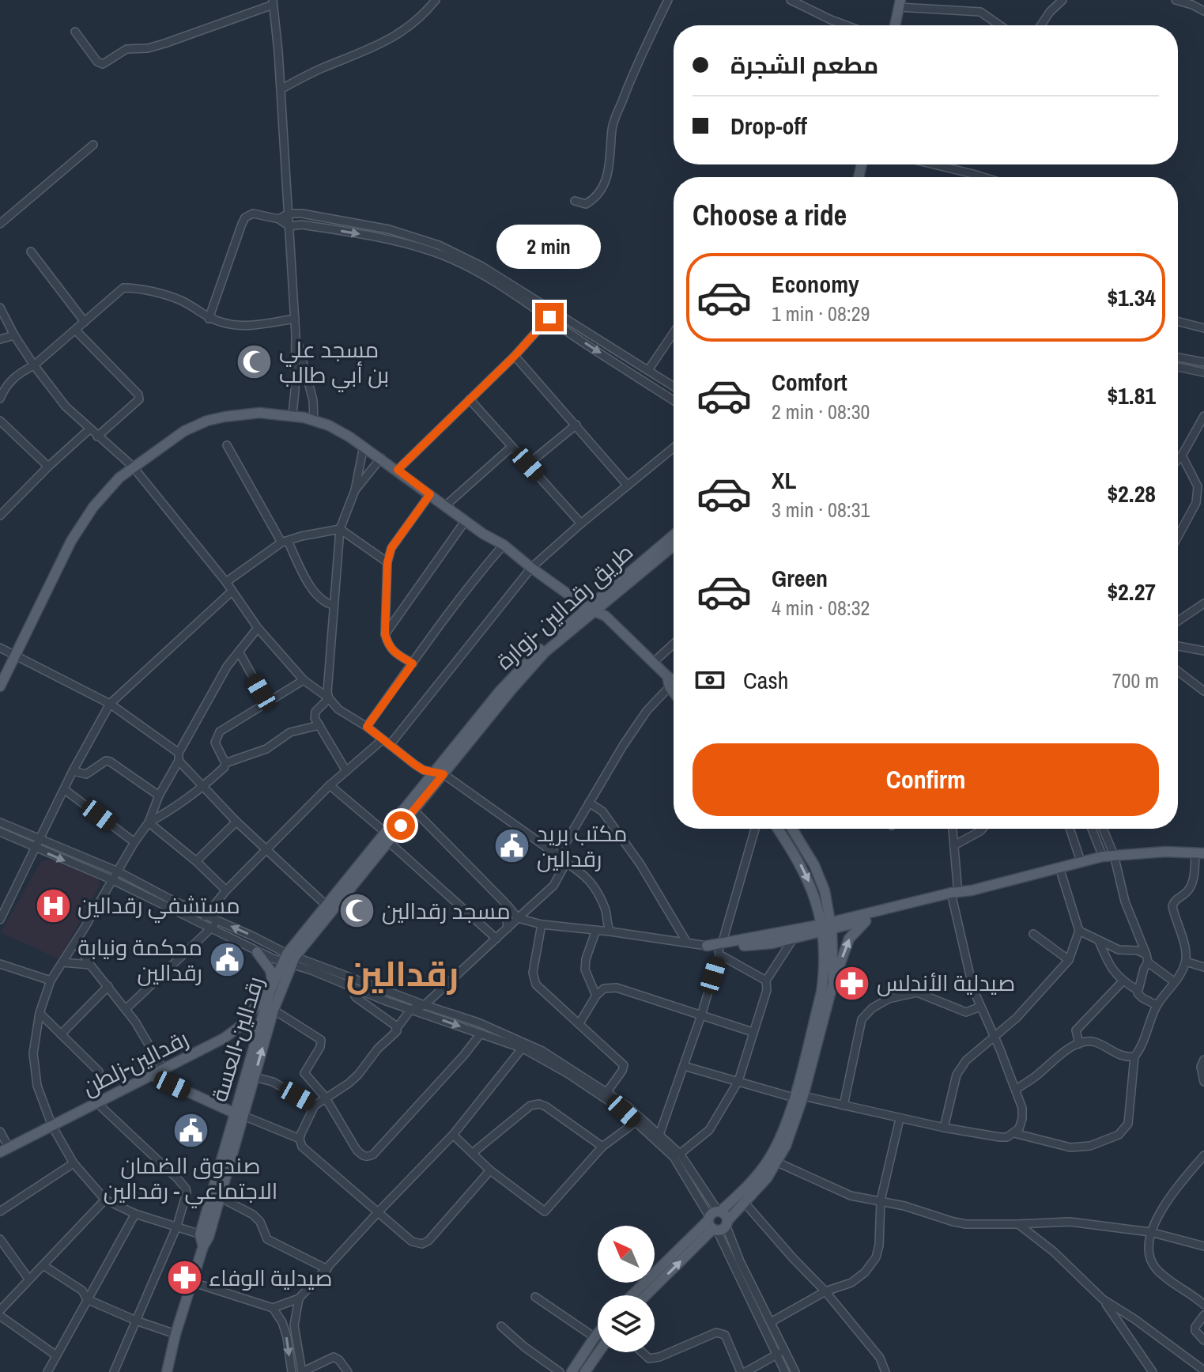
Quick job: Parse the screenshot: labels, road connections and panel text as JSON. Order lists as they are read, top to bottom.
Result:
{
  "streets": {
    "main road": ["طريق رقدالين -زوارة", "رقدالين-العسة", "رقدالين-زلطن"]
  },
  "crossings": [
    ["طريق رقدالين -زوارة", "رقدالين-العسة"],
    ["رقدالين-العسة", "رقدالين-زلطن"]
  ],
  "districts": ["رقدالين"],
  "places": {
    "mosque": ["مسجد علي بن أبي طالب", "مسجد رقدالين"],
    "public building": ["مكتب بريد رقدالين", "محكمة ونيابة رقدالين", "صندوق الضمان الاجتماعي - رقدالين"],
    "hospital": ["مستشفي رقدالين"],
    "pharmacy": ["صيدلية الأندلس", "صيدلية الوفاء"]
  },
  "north": "top left",
  "page": {
    "banner": ["مطعم الشجرة", "Drop-off"],
    "heading": "Choose a ride",
    "bubble": "2 min",
    "list": [
      {
        "name": "Economy",
        "note": "1 min · 08:29",
        "value": "$1.34"
      },
      {
        "name": "Comfort",
        "note": "2 min · 08:30",
        "value": "$1.81"
      },
      {
        "name": "XL",
        "note": "3 min · 08:31",
        "value": "$2.28"
      },
      {
        "name": "Green",
        "note": "4 min · 08:32",
        "value": "$2.27"
      }
    ],
    "pay": ["Cash", "700 m"],
    "buttons": "Confirm"
  }
}
